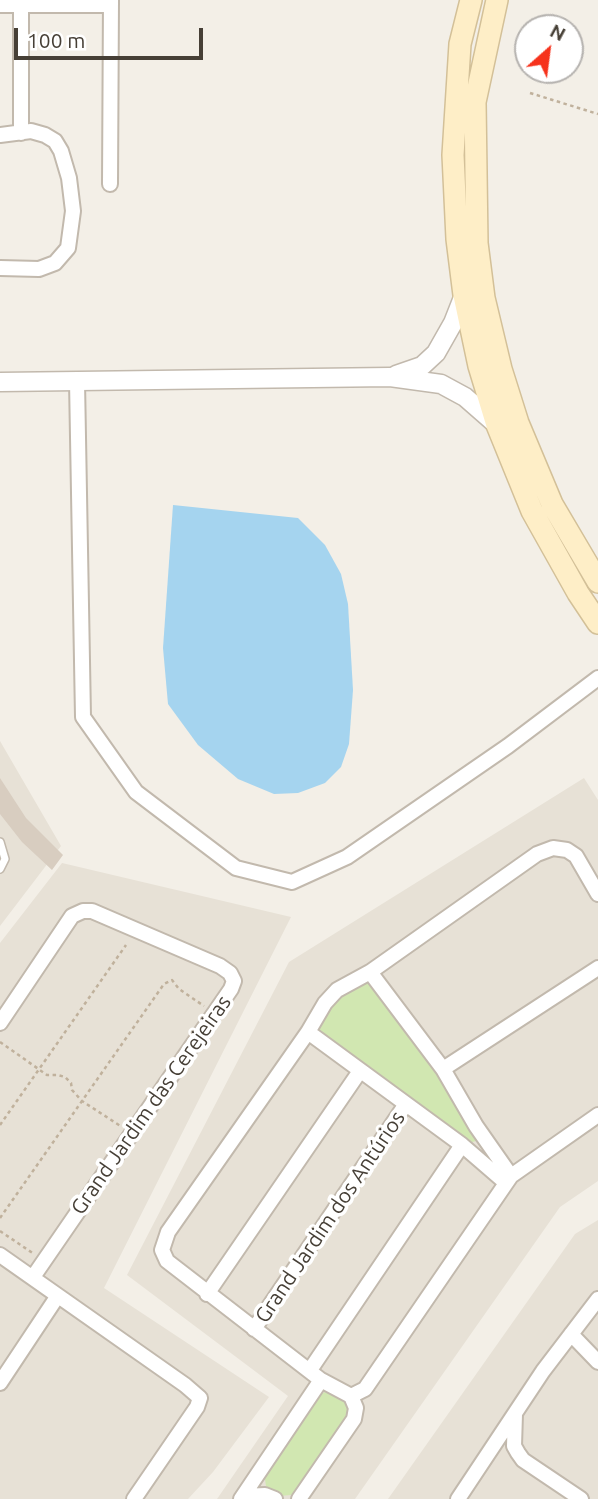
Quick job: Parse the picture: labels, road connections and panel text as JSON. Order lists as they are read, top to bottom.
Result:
{
  "streets": {
    "street": ["Grand Jardim das Cerejeiras", "Grand Jardim dos Antúrios"]
  },
  "scale_bar": "100 m",
  "north": "top right"
}
